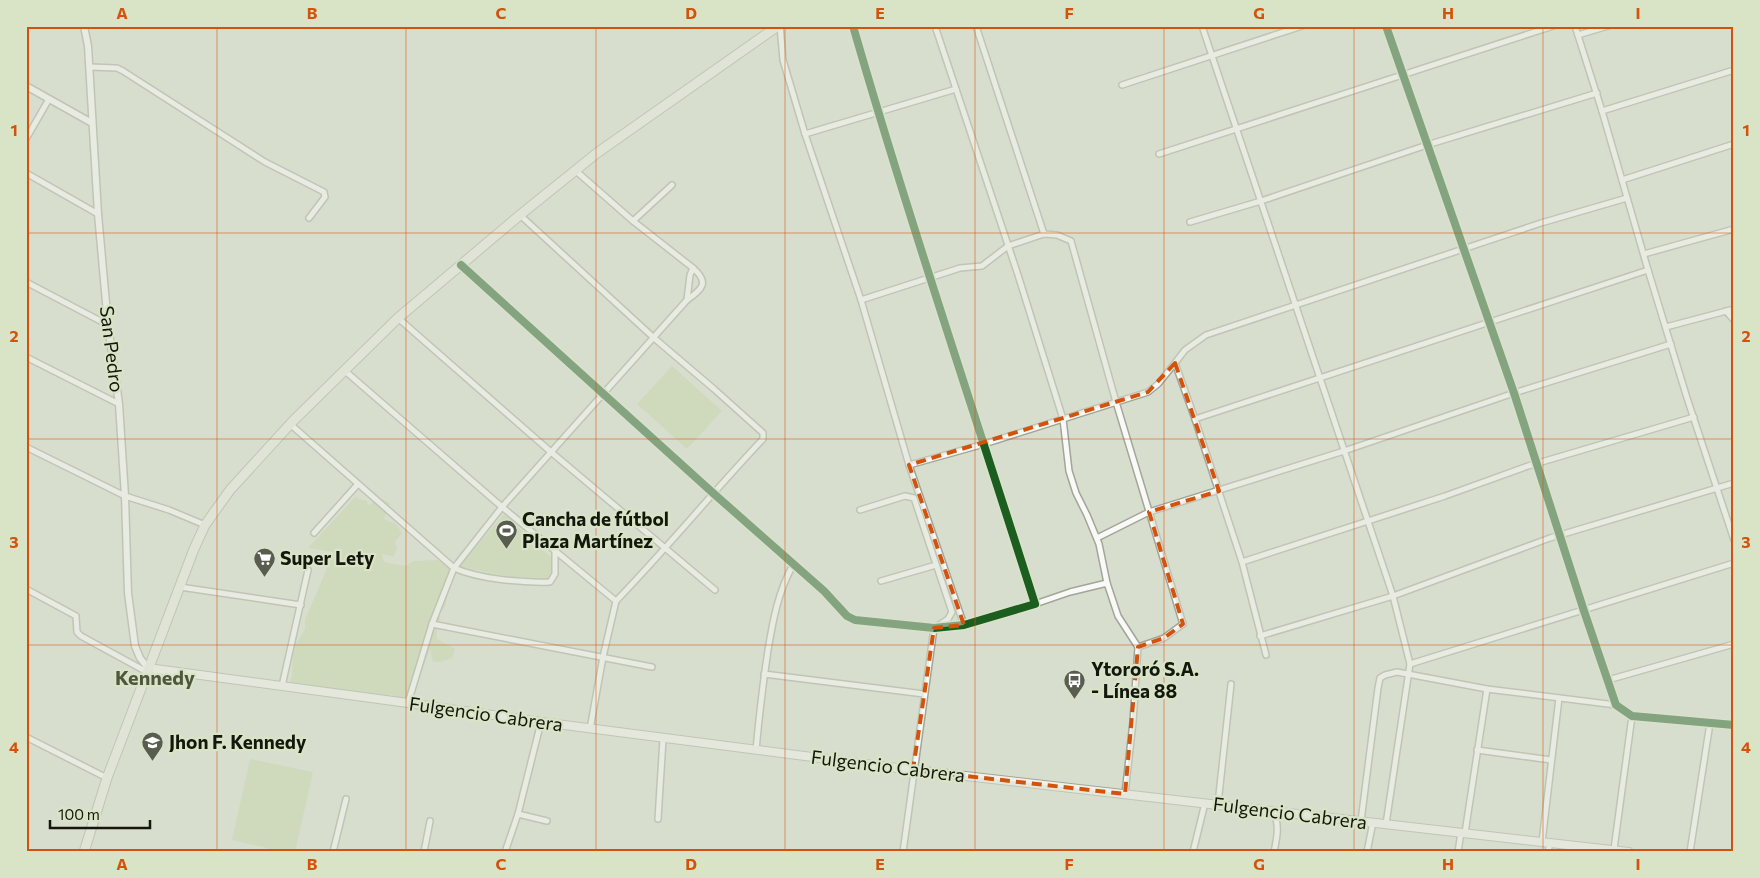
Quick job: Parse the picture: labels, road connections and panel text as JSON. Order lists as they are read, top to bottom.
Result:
{
  "streets": {
    "main road": ["Fulgencio Cabrera"],
    "street": ["San Pedro"]
  },
  "crossings": [
    ["San Pedro", "Fulgencio Cabrera"]
  ],
  "districts": ["Kennedy"],
  "places": {
    "sports": ["Cancha de fútbol Plaza Martínez"],
    "supermarket": ["Super Lety"],
    "bus stop": ["Ytororó S.A. - Línea 88"],
    "school or university": ["Jhon F. Kennedy"]
  },
  "scale_bar": "100 m",
  "grid": {
    "columns": [
      "A",
      "B",
      "C",
      "D",
      "E",
      "F",
      "G",
      "H",
      "I"
    ],
    "rows": [
      "1",
      "2",
      "3",
      "4"
    ]
  }
}
